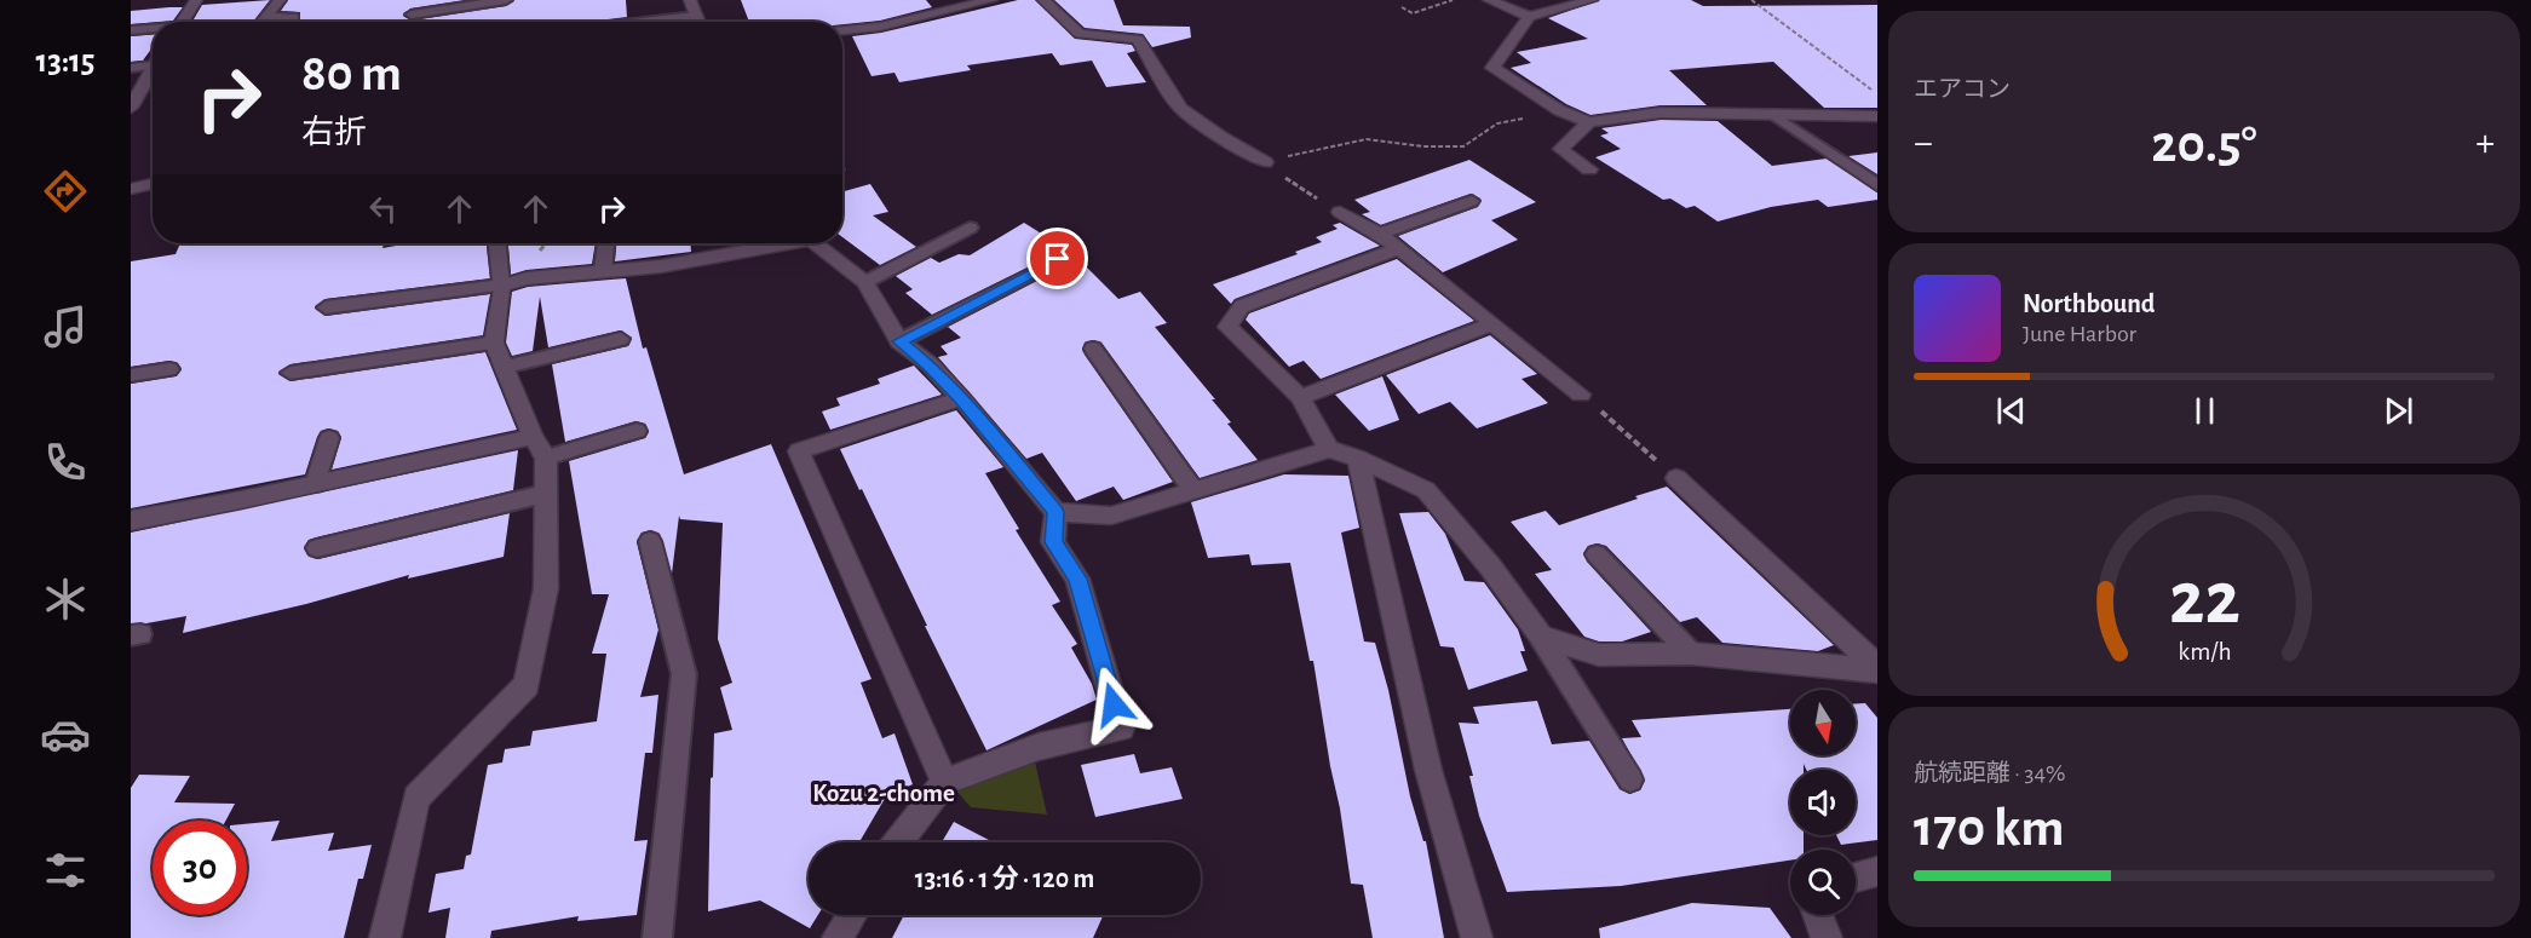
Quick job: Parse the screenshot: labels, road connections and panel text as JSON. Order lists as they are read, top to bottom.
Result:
{
  "districts": ["Kozu 2-chome"],
  "north": "bottom",
  "page": {
    "tabs": "13:15",
    "tile": [
      "エアコン",
      ["航続距離 · 34%", "170 km"]
    ],
    "turn": ["80 m", "右折"],
    "heat": ["−", "20.5°", "+"],
    "song": ["Northbound", "June Harbor"],
    "limit": "30",
    "trip": "13:16 · 1 分 · 120 m",
    "gauge": ["22", "km/h"]
  }
}
